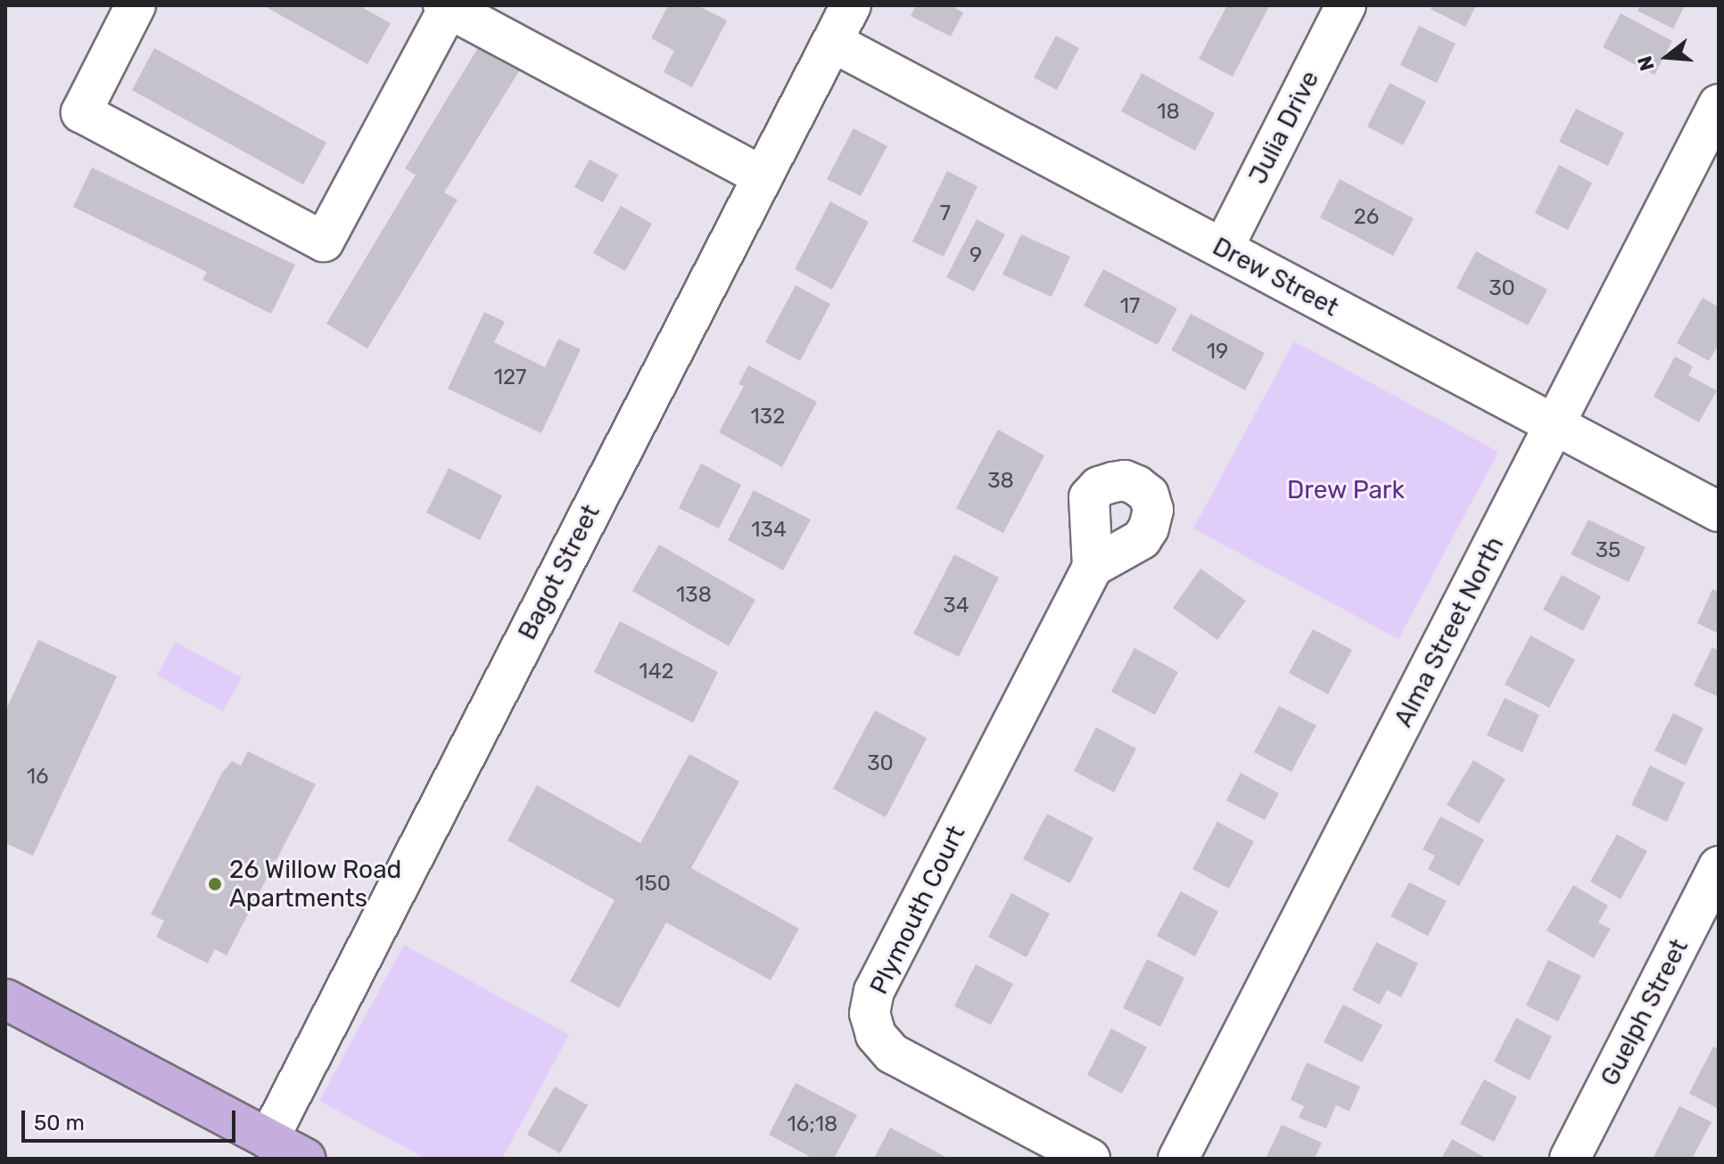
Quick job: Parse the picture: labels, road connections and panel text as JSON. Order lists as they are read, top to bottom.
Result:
{
  "streets": {
    "street": [
      "Julia Drive",
      "Drew Street",
      "Bagot Street",
      "Alma Street North",
      "Plymouth Court",
      "Guelph Street"
    ]
  },
  "crossings": [
    ["Julia Drive", "Drew Street"],
    ["Drew Street", "Bagot Street"],
    ["Drew Street", "Alma Street North"]
  ],
  "parks": ["Drew Park"],
  "places": ["26 Willow Road Apartments"],
  "house_numbers": [
    "18",
    "7",
    "26",
    "9",
    "30",
    "17",
    "19",
    "127",
    "132",
    "38",
    "134",
    "35",
    "138",
    "34",
    "142",
    "30",
    "16",
    "150",
    "16;18"
  ],
  "scale_bar": "50 m",
  "north": "left"
}
